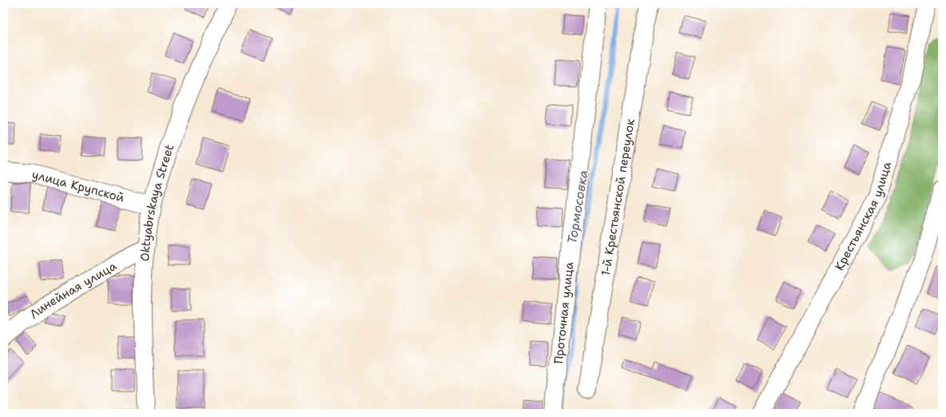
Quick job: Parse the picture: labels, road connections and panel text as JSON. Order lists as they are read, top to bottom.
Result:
{
  "streets": {
    "street": [
      "улица Крупской",
      "1-й Крестьянской переулок",
      "Oktyabrskaya Street",
      "Крестьянская улица",
      "Линейная улица",
      "Проточная улица"
    ]
  },
  "crossings": [
    ["улица Крупской", "Oktyabrskaya Street"],
    ["Oktyabrskaya Street", "Линейная улица"]
  ],
  "water": ["Тормосовка"]
}
